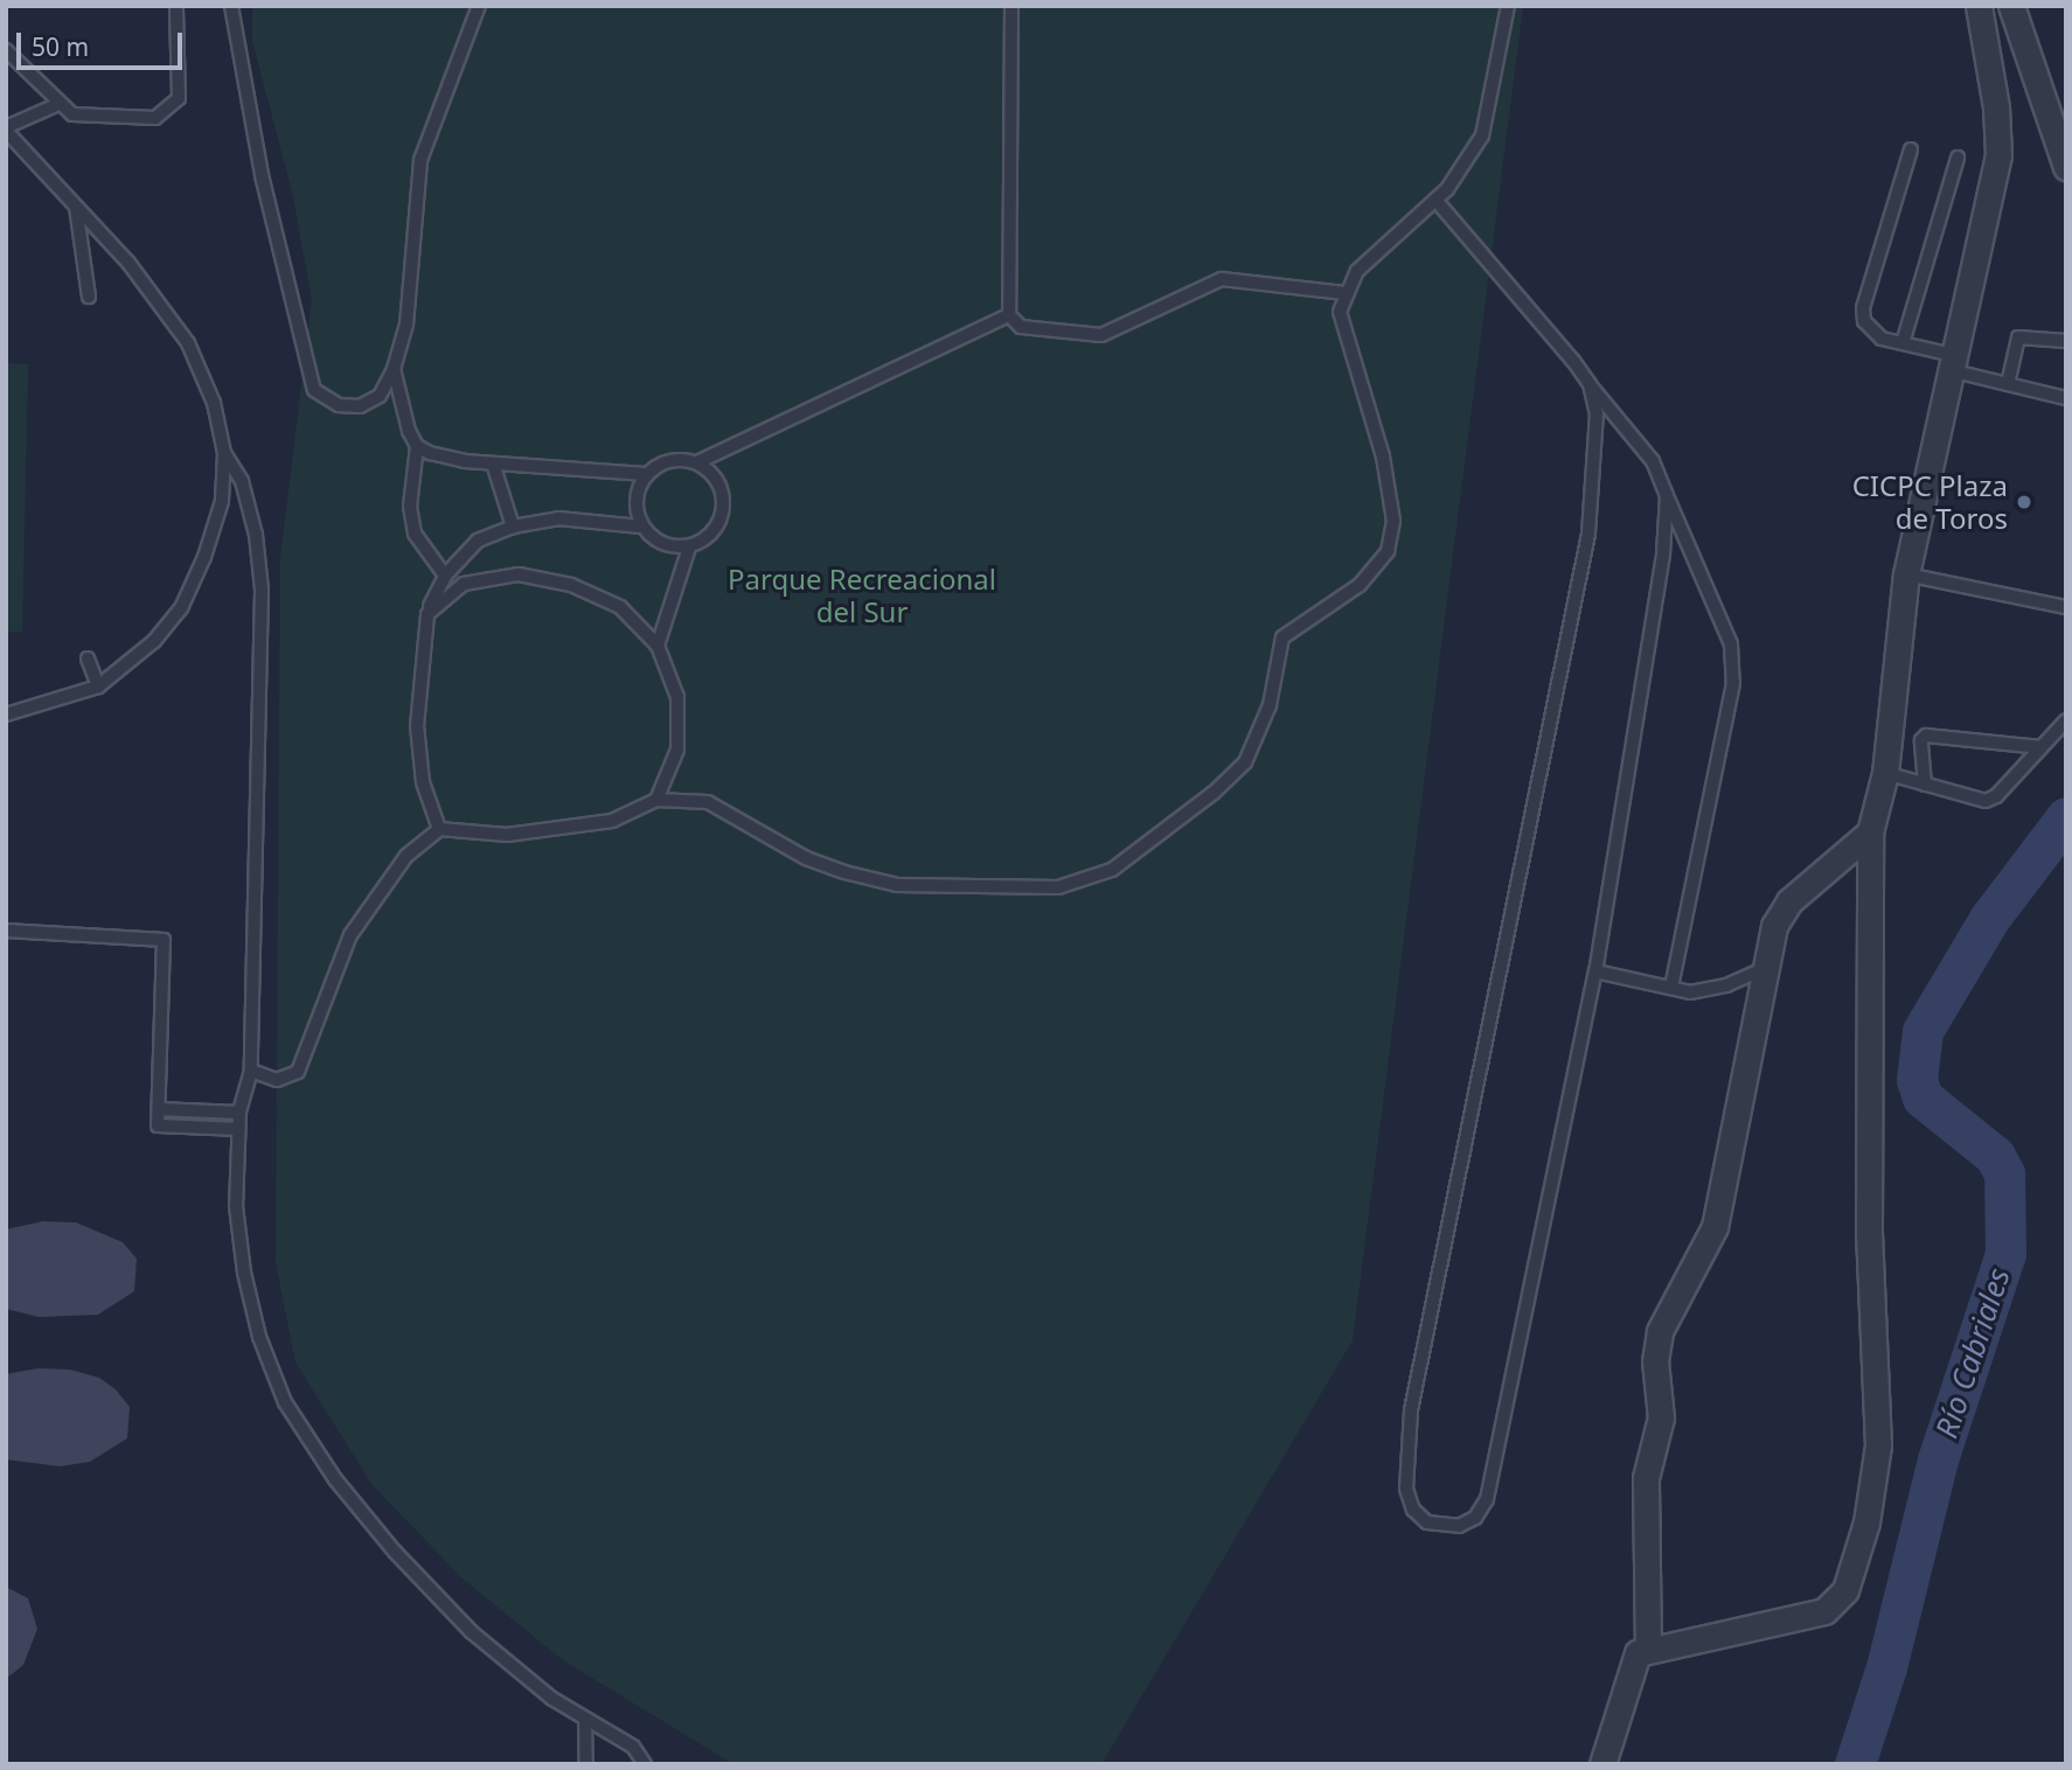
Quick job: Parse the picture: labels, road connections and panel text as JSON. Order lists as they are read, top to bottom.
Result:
{
  "water": ["Río Cabriales"],
  "parks": ["Parque Recreacional del Sur"],
  "places": ["CICPC Plaza de Toros"],
  "scale_bar": "50 m"
}
